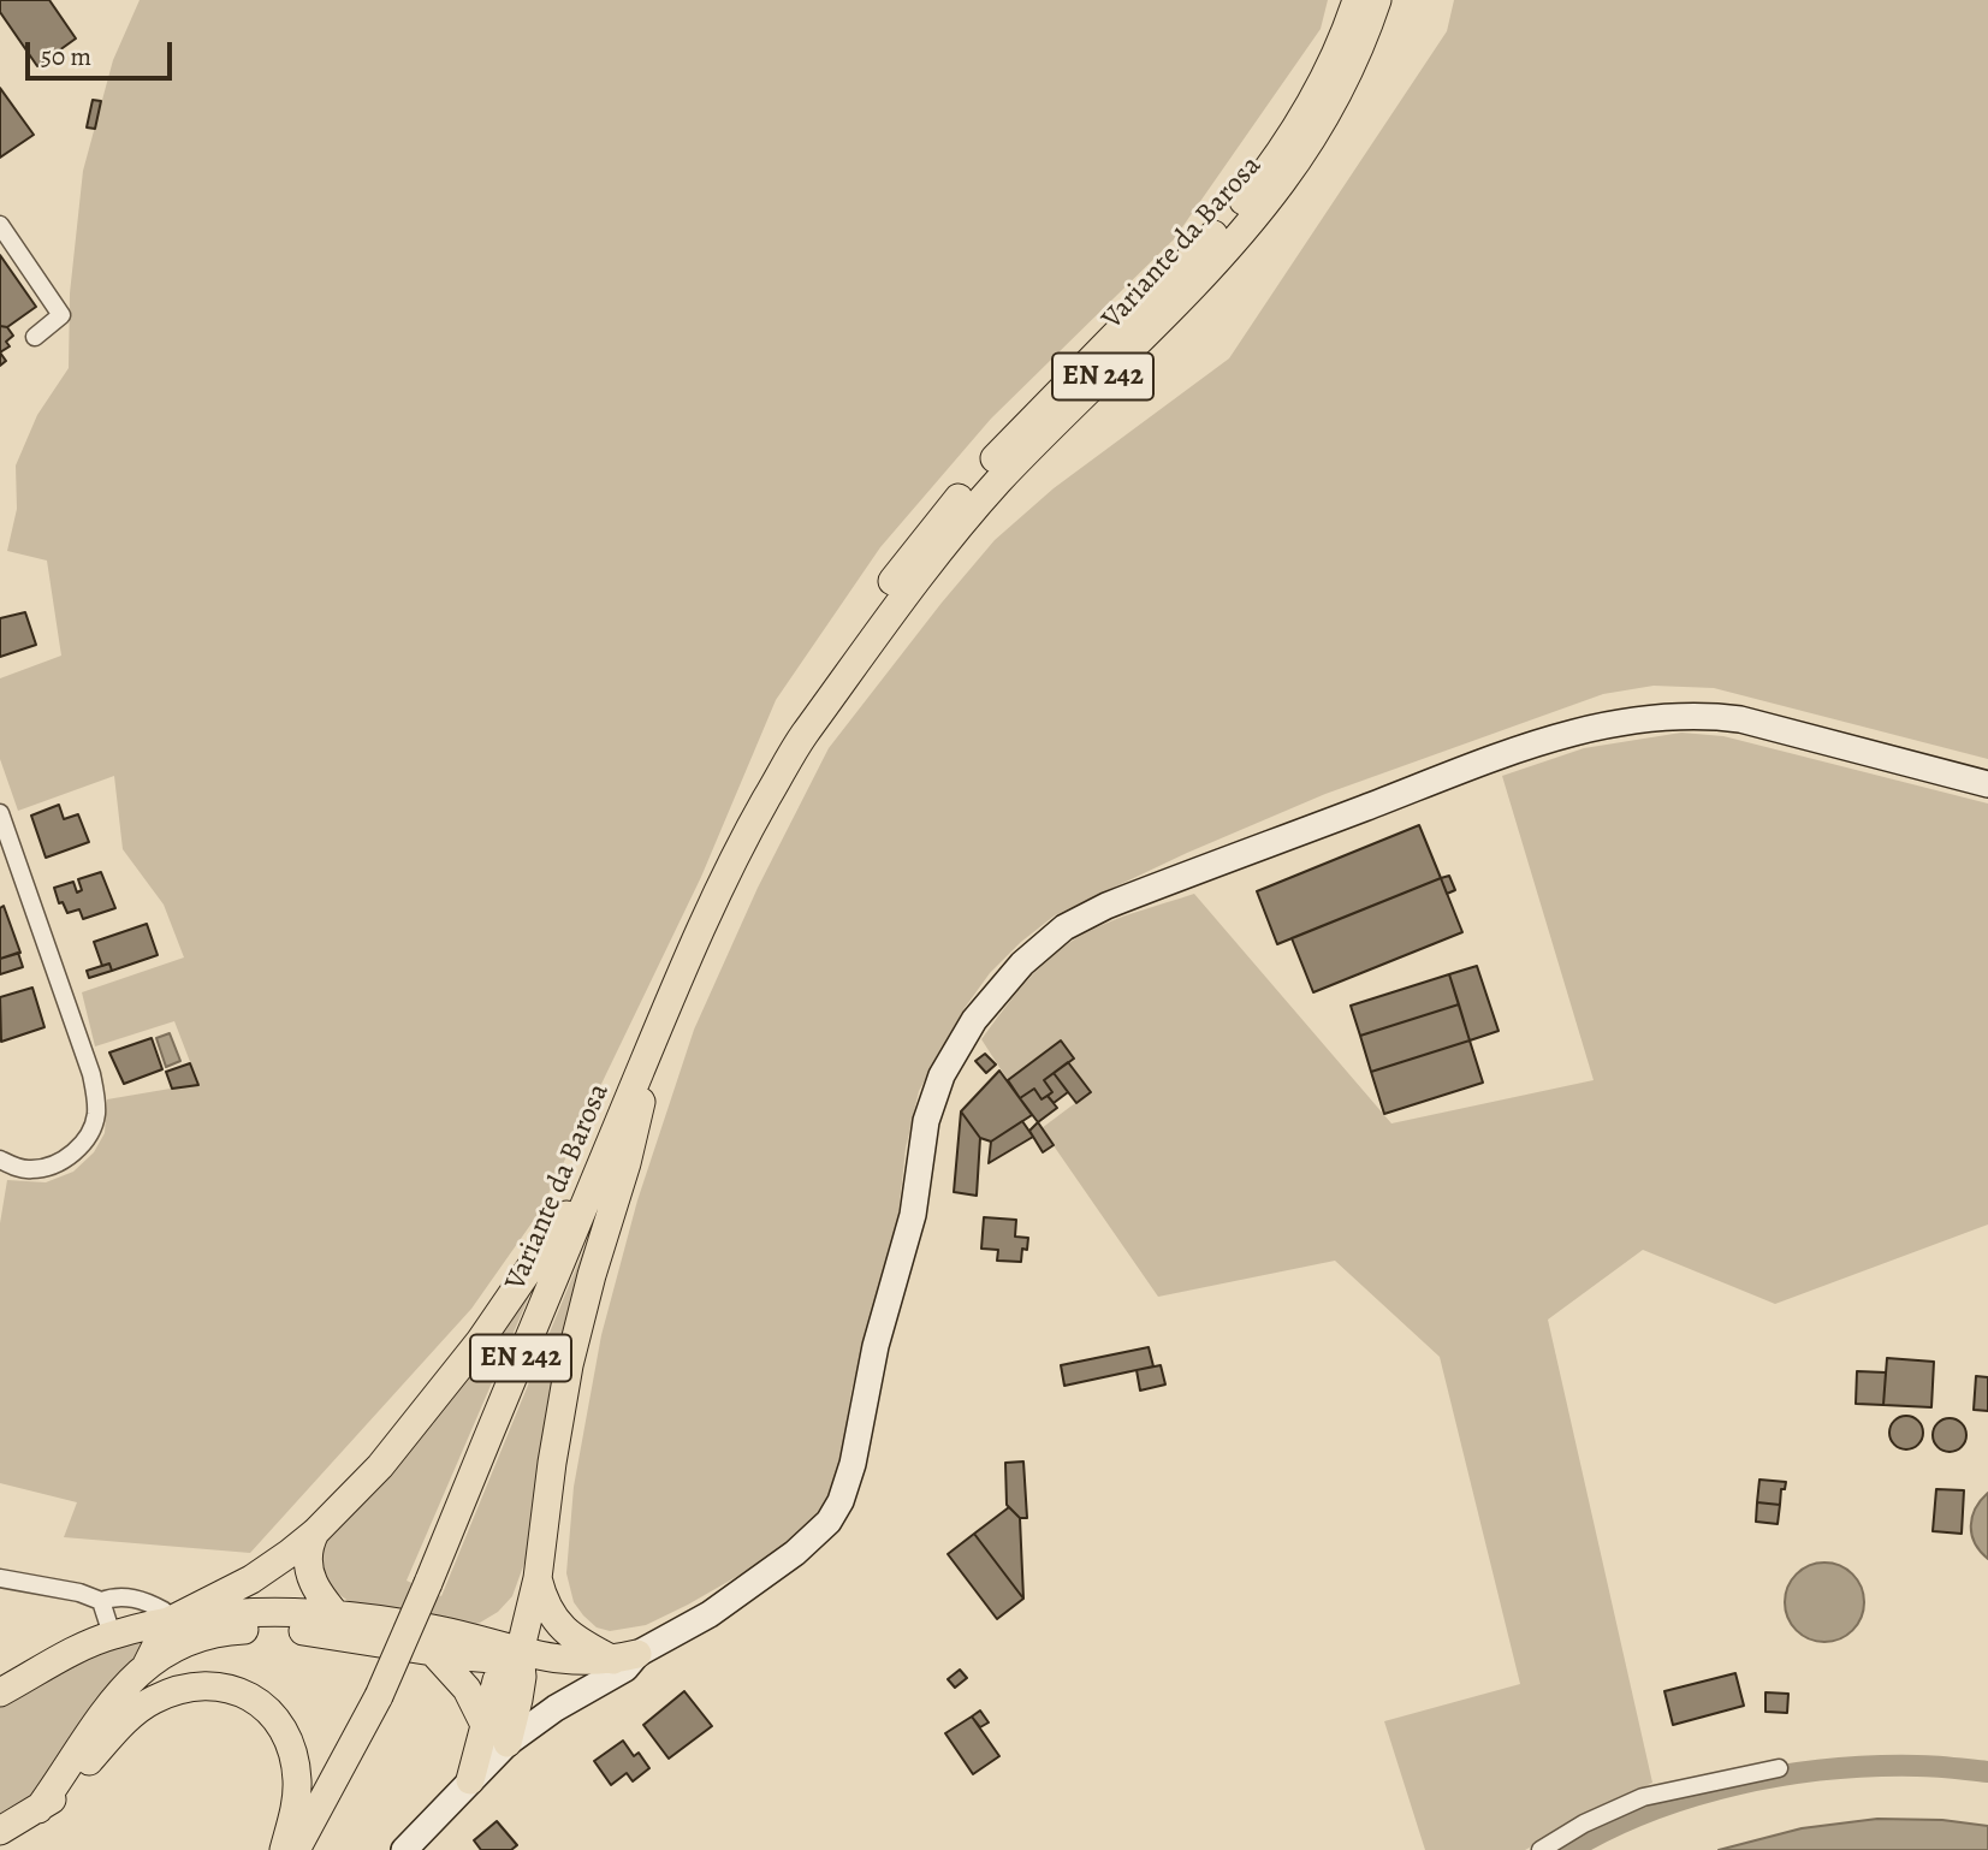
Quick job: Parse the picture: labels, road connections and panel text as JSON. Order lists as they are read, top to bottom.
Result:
{
  "streets": {
    "main road": ["Variante da Barosa", "EN 242"]
  },
  "scale_bar": "50 m"
}
